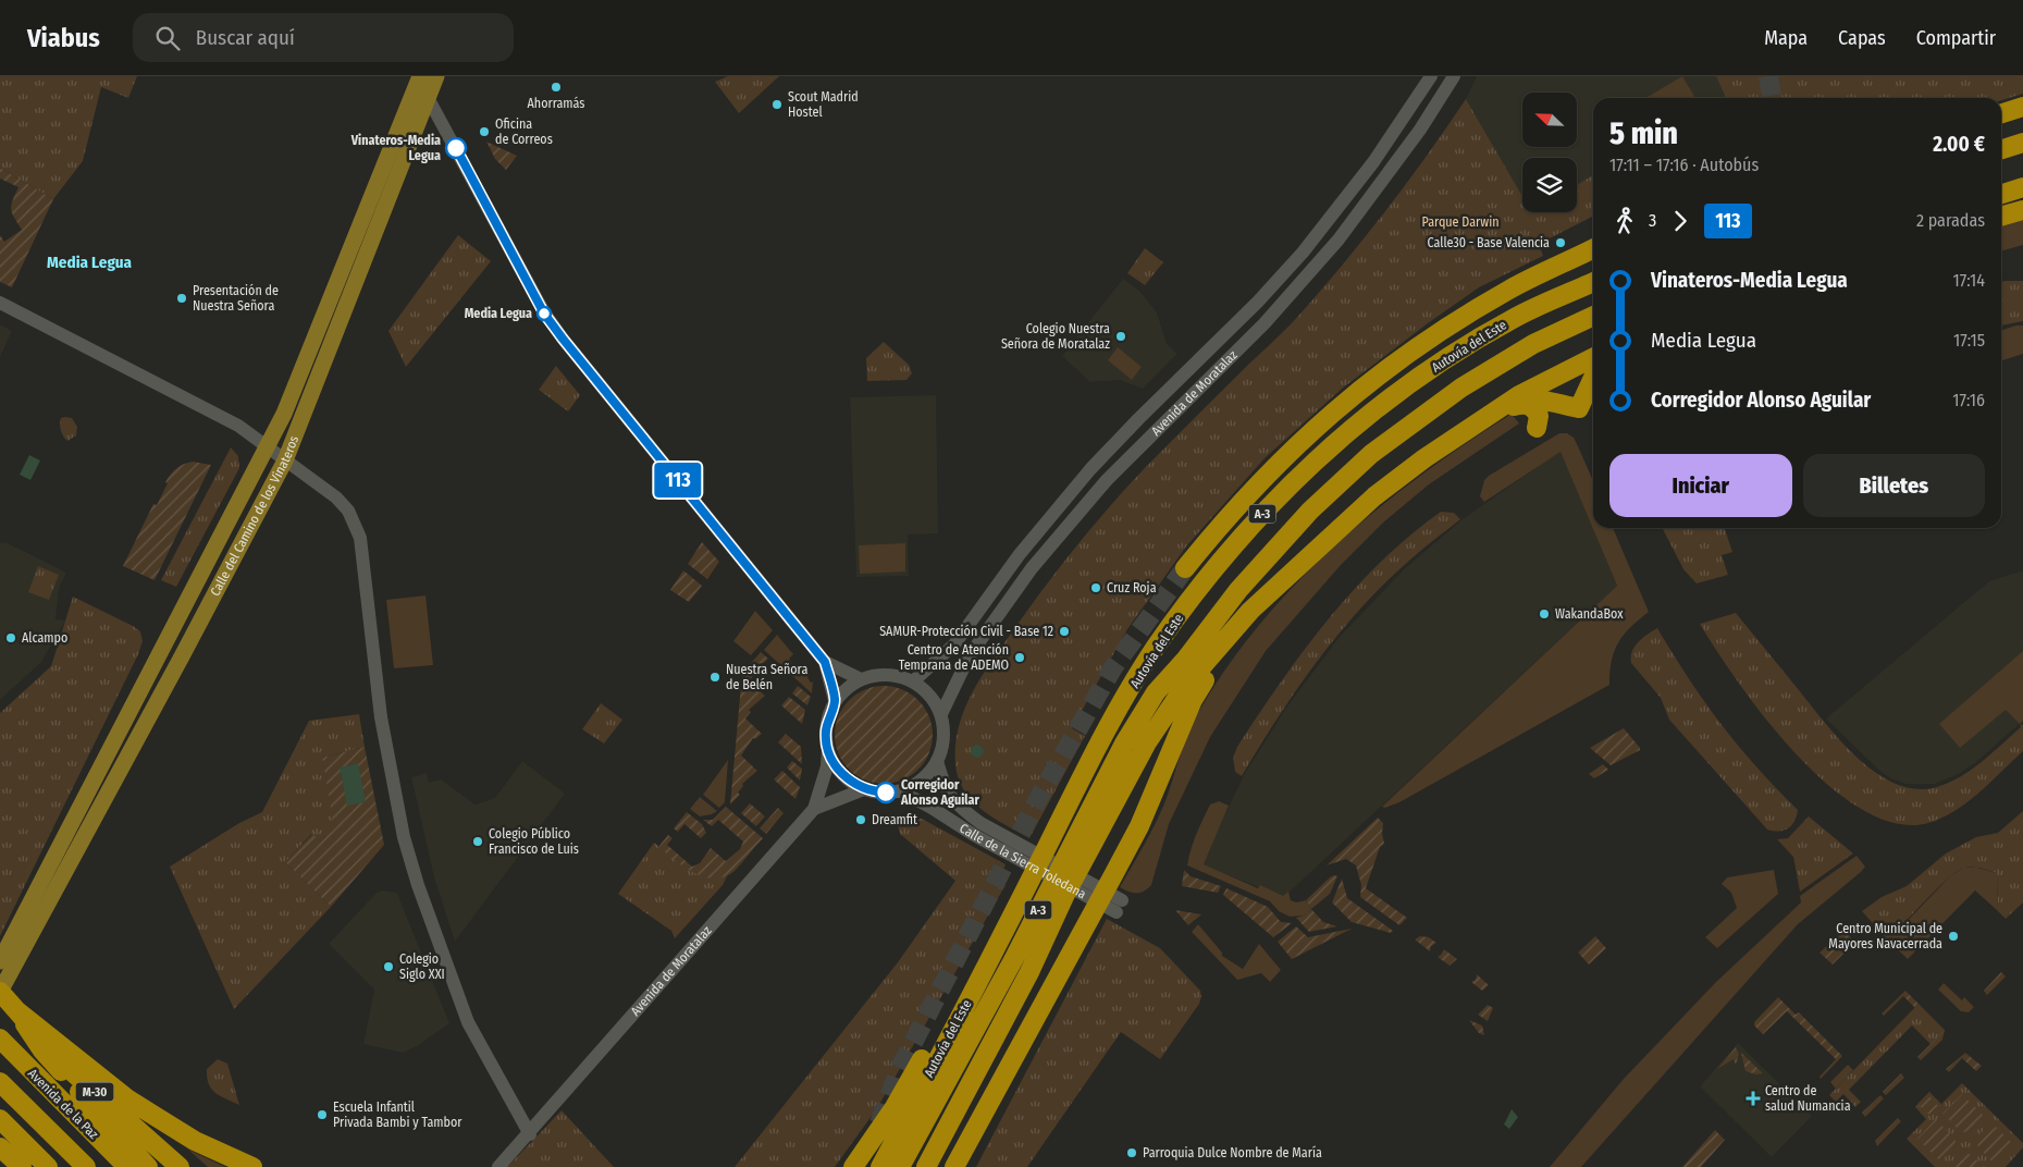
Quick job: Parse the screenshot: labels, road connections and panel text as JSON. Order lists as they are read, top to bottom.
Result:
{
  "streets": {
    "highway": [
      "Autovía del Este",
      "A-3",
      "M-30",
      "Avenida de la Paz"
    ],
    "main road": ["Calle del Camino de los Vinateros"],
    "street": ["Avenida de Moratalaz", "Calle de la Sierra Toledana"]
  },
  "crossings": [
    ["Avenida de Moratalaz", "Calle de la Sierra Toledana"]
  ],
  "districts": ["Media Legua"],
  "parks": ["Parque Darwin"],
  "places": {
    "other": [
      "Ahorramás",
      "Scout Madrid Hostel",
      "Oficina de Correos",
      "Vinateros-Media Legua",
      "Calle30 - Base Valencia",
      "Presentación de Nuestra Señora",
      "Media Legua",
      "Colegio Nuestra Señora de Moratalaz",
      "Cruz Roja",
      "WakandaBox",
      "SAMUR-Protección Civil - Base 12",
      "Alcampo",
      "Centro de Atención Temprana de ADEMO",
      "Nuestra Señora de Belén",
      "Corregidor Alonso Aguilar",
      "Dreamfit",
      "Colegio Público Francisco de Luis",
      "Centro Municipal de Mayores Navacerrada",
      "Colegio Siglo XXI",
      "Escuela Infantil Privada Bambi y Tambor",
      "Parroquia Dulce Nombre de María"
    ],
    "health": ["Centro de salud Numancia"]
  },
  "lines": ["bus line 113"],
  "north": "top left",
  "page": {
    "header": "Viabus",
    "search": "Buscar aquí",
    "nav": ["Mapa", "Capas", "Compartir"],
    "on_map": "113",
    "heading": ["5 min", "17:11 – 17:16 · Autobús", "2.00 €"],
    "legs": ["3", "113", "2 paradas"],
    "list": [
      {
        "name": "Vinateros-Media Legua",
        "value": "17:14"
      },
      {
        "name": "Media Legua",
        "value": "17:15"
      },
      {
        "name": "Corregidor Alonso Aguilar",
        "value": "17:16"
      }
    ],
    "buttons": ["Iniciar", "Billetes"]
  }
}
